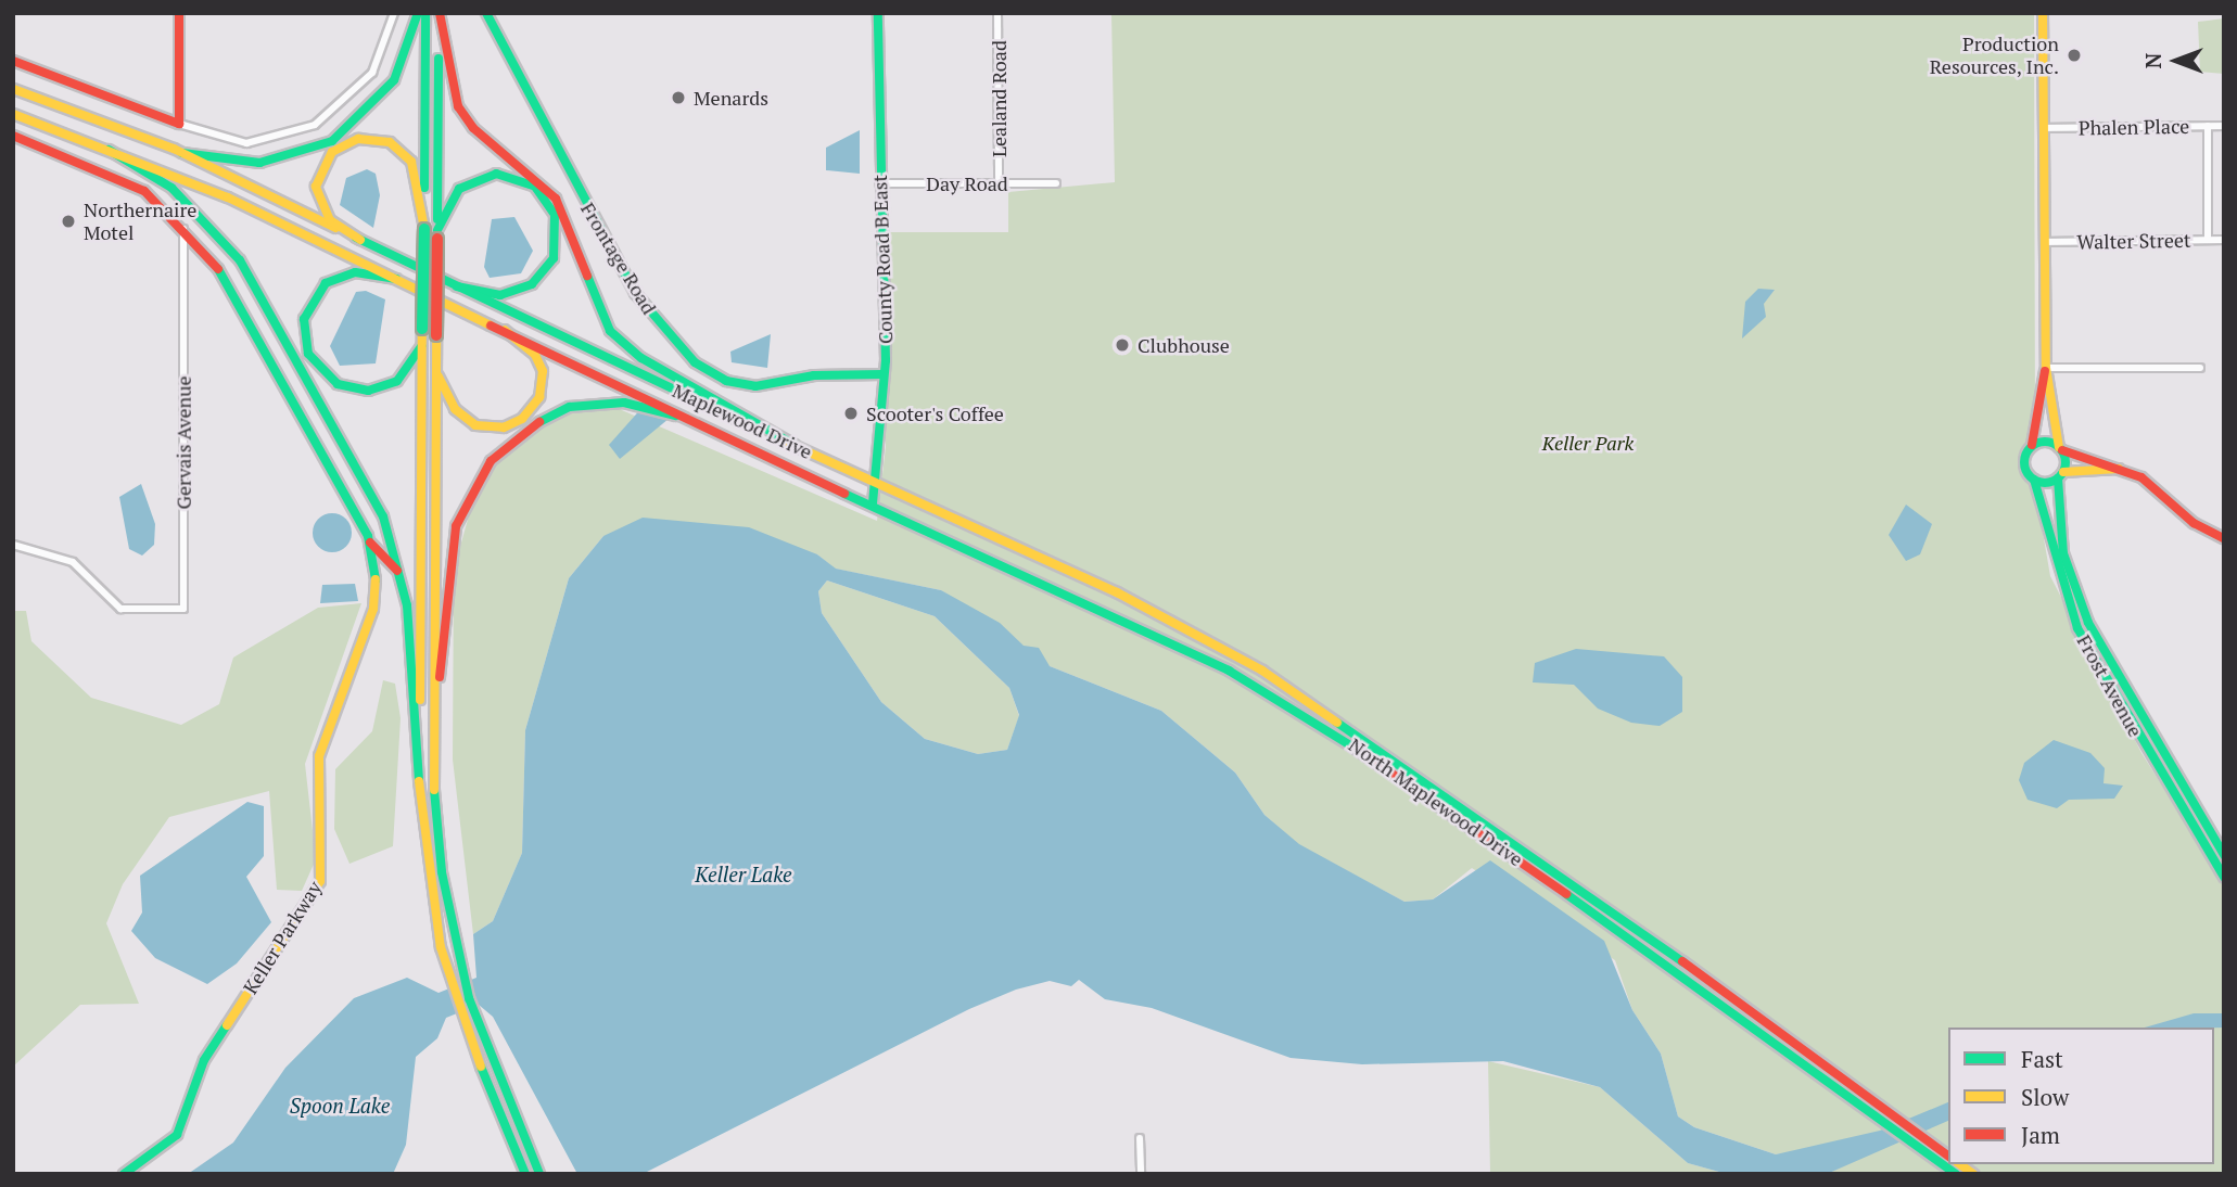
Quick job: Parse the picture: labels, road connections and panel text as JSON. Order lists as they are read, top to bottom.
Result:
{
  "streets": {
    "main road": [
      "Frontage Road",
      "County Road B East",
      "Maplewood Drive",
      "Frost Avenue",
      "North Maplewood Drive",
      "Keller Parkway"
    ],
    "street": [
      "Lealand Road",
      "Phalen Place",
      "Day Road",
      "Walter Street",
      "Gervais Avenue"
    ]
  },
  "crossings": [
    ["Lealand Road", "Day Road"],
    ["Day Road", "County Road B East"],
    ["Frontage Road", "County Road B East"],
    ["County Road B East", "Maplewood Drive"],
    ["County Road B East", "North Maplewood Drive"],
    ["Maplewood Drive", "North Maplewood Drive"]
  ],
  "water": ["Keller Lake", "Spoon Lake"],
  "parks": ["Keller Park"],
  "places": [
    "Production Resources, Inc.",
    "Menards",
    "Northernaire Motel",
    "Clubhouse",
    "Scooter's Coffee"
  ],
  "legend": ["Fast", "Slow", "Jam"],
  "north": "left"
}
